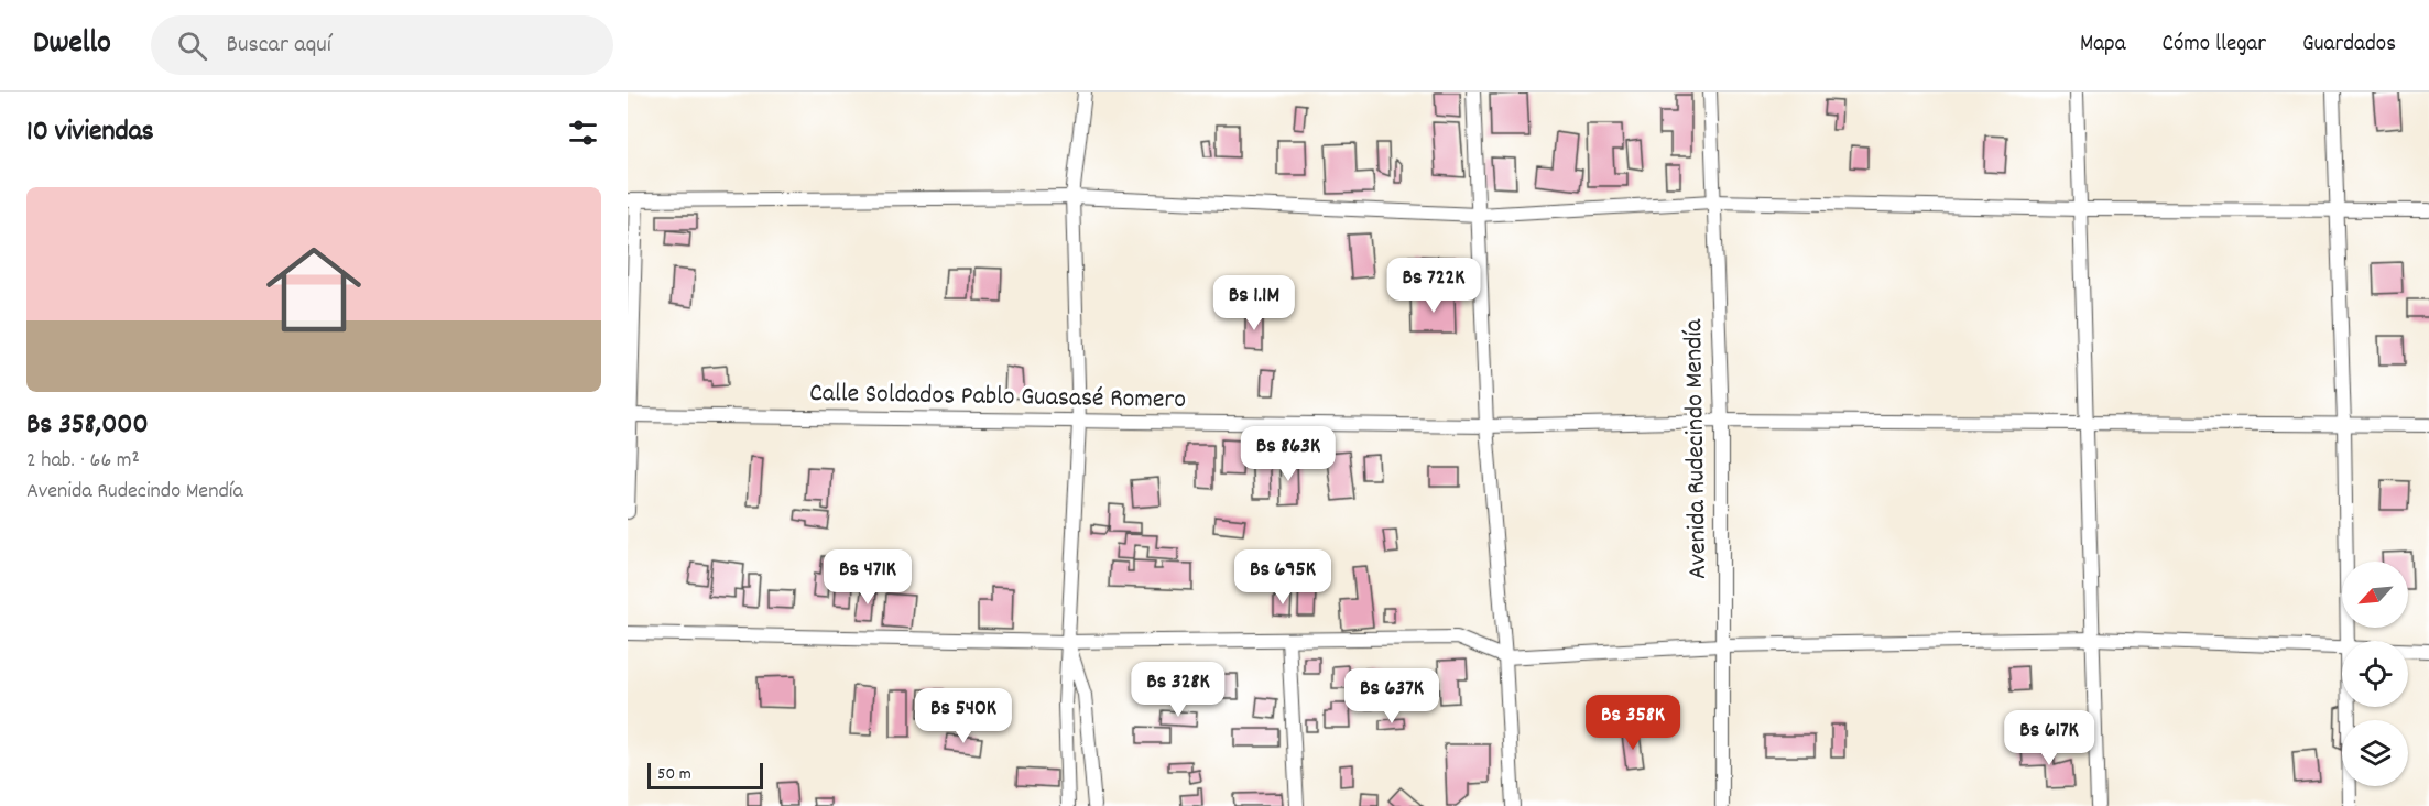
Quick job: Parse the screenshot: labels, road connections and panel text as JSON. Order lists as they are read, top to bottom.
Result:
{
  "streets": {
    "street": ["Calle Soldados Pablo Guasasé Romero", "Avenida Rudecindo Mendía"]
  },
  "crossings": [
    ["Calle Soldados Pablo Guasasé Romero", "Avenida Rudecindo Mendía"]
  ],
  "scale_bar": "50 m",
  "north": "bottom left",
  "page": {
    "header": "Dwello",
    "search": "Buscar aquí",
    "nav": ["Mapa", "Cómo llegar", "Guardados"],
    "heading": "10 viviendas",
    "list": [
      {
        "name": "Bs 358,000",
        "note": "2 hab. · 66 m² · Avenida Rudecindo Mendía"
      }
    ],
    "price": [
      "Bs 722K",
      "Bs 1.1M",
      "Bs 863K",
      "Bs 471K",
      "Bs 695K",
      "Bs 328K",
      "Bs 637K",
      "Bs 540K",
      "Bs 358K",
      "Bs 617K"
    ],
    "scale": "50 m"
  }
}
